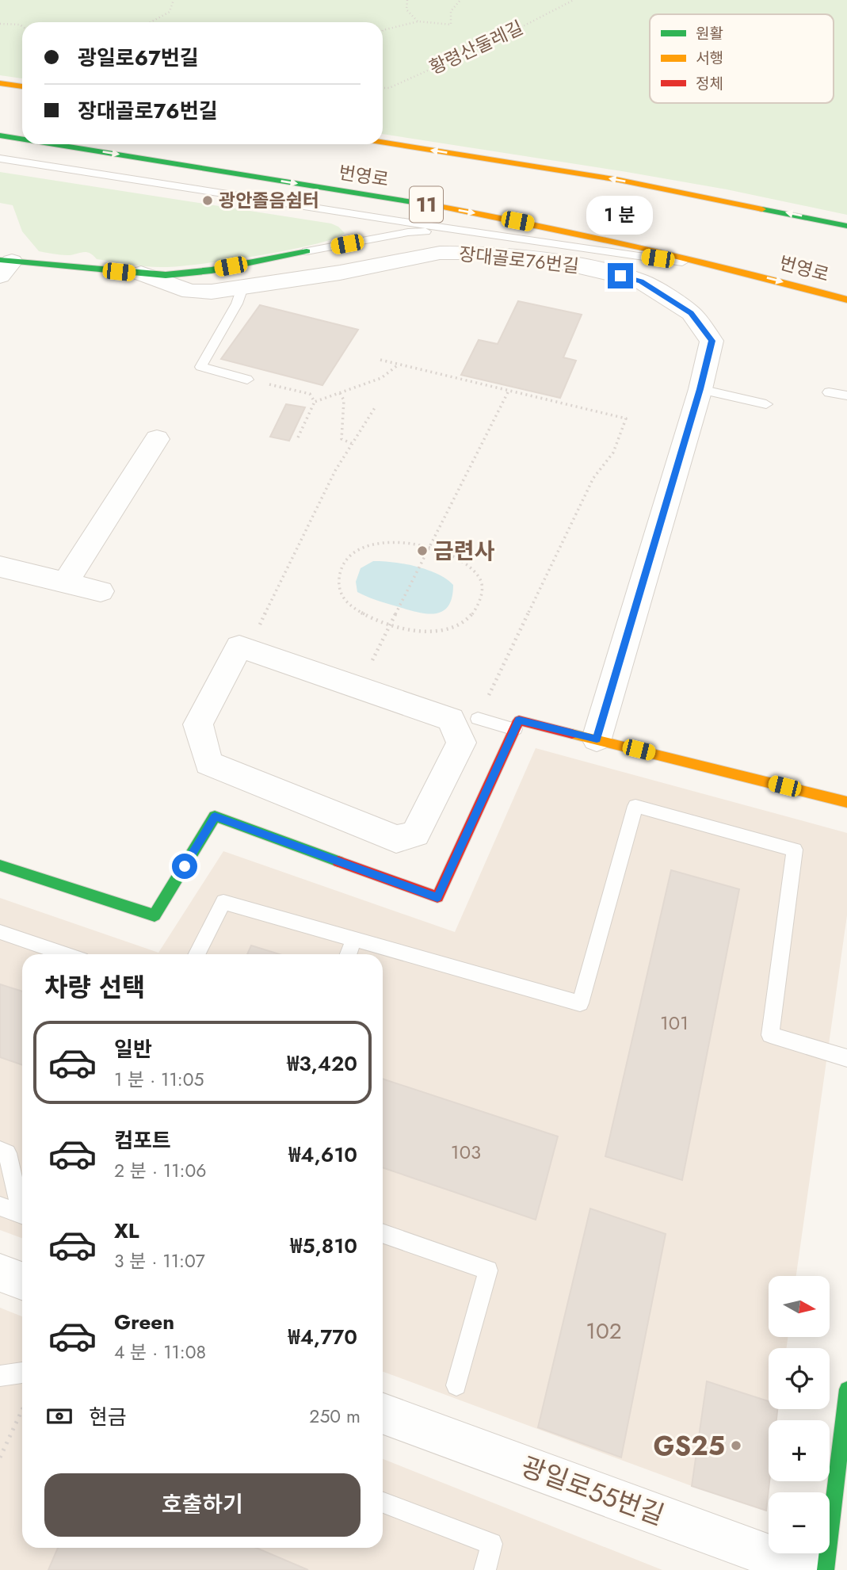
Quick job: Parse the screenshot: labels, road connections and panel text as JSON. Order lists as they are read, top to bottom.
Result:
{
  "streets": {
    "main road": ["번영로", "11", "장대골로76번길"],
    "street": ["광일로55번길"],
    "path": ["황령산둘레길"]
  },
  "places": ["광안졸음쉼터", "금련사", "GS25"],
  "house_numbers": ["101", "103", "102"],
  "legend": ["원활", "서행", "정체"],
  "north": "right",
  "page": {
    "banner": ["광일로67번길", "장대골로76번길"],
    "bubble": "1 분",
    "heading": "차량 선택",
    "list": [
      {
        "name": "일반",
        "note": "1 분 · 11:05",
        "value": "₩3,420"
      },
      {
        "name": "컴포트",
        "note": "2 분 · 11:06",
        "value": "₩4,610"
      },
      {
        "name": "XL",
        "note": "3 분 · 11:07",
        "value": "₩5,810"
      },
      {
        "name": "Green",
        "note": "4 분 · 11:08",
        "value": "₩4,770"
      }
    ],
    "map_buttons": ["+", "−"],
    "pay": ["현금", "250 m"],
    "buttons": "호출하기"
  }
}
